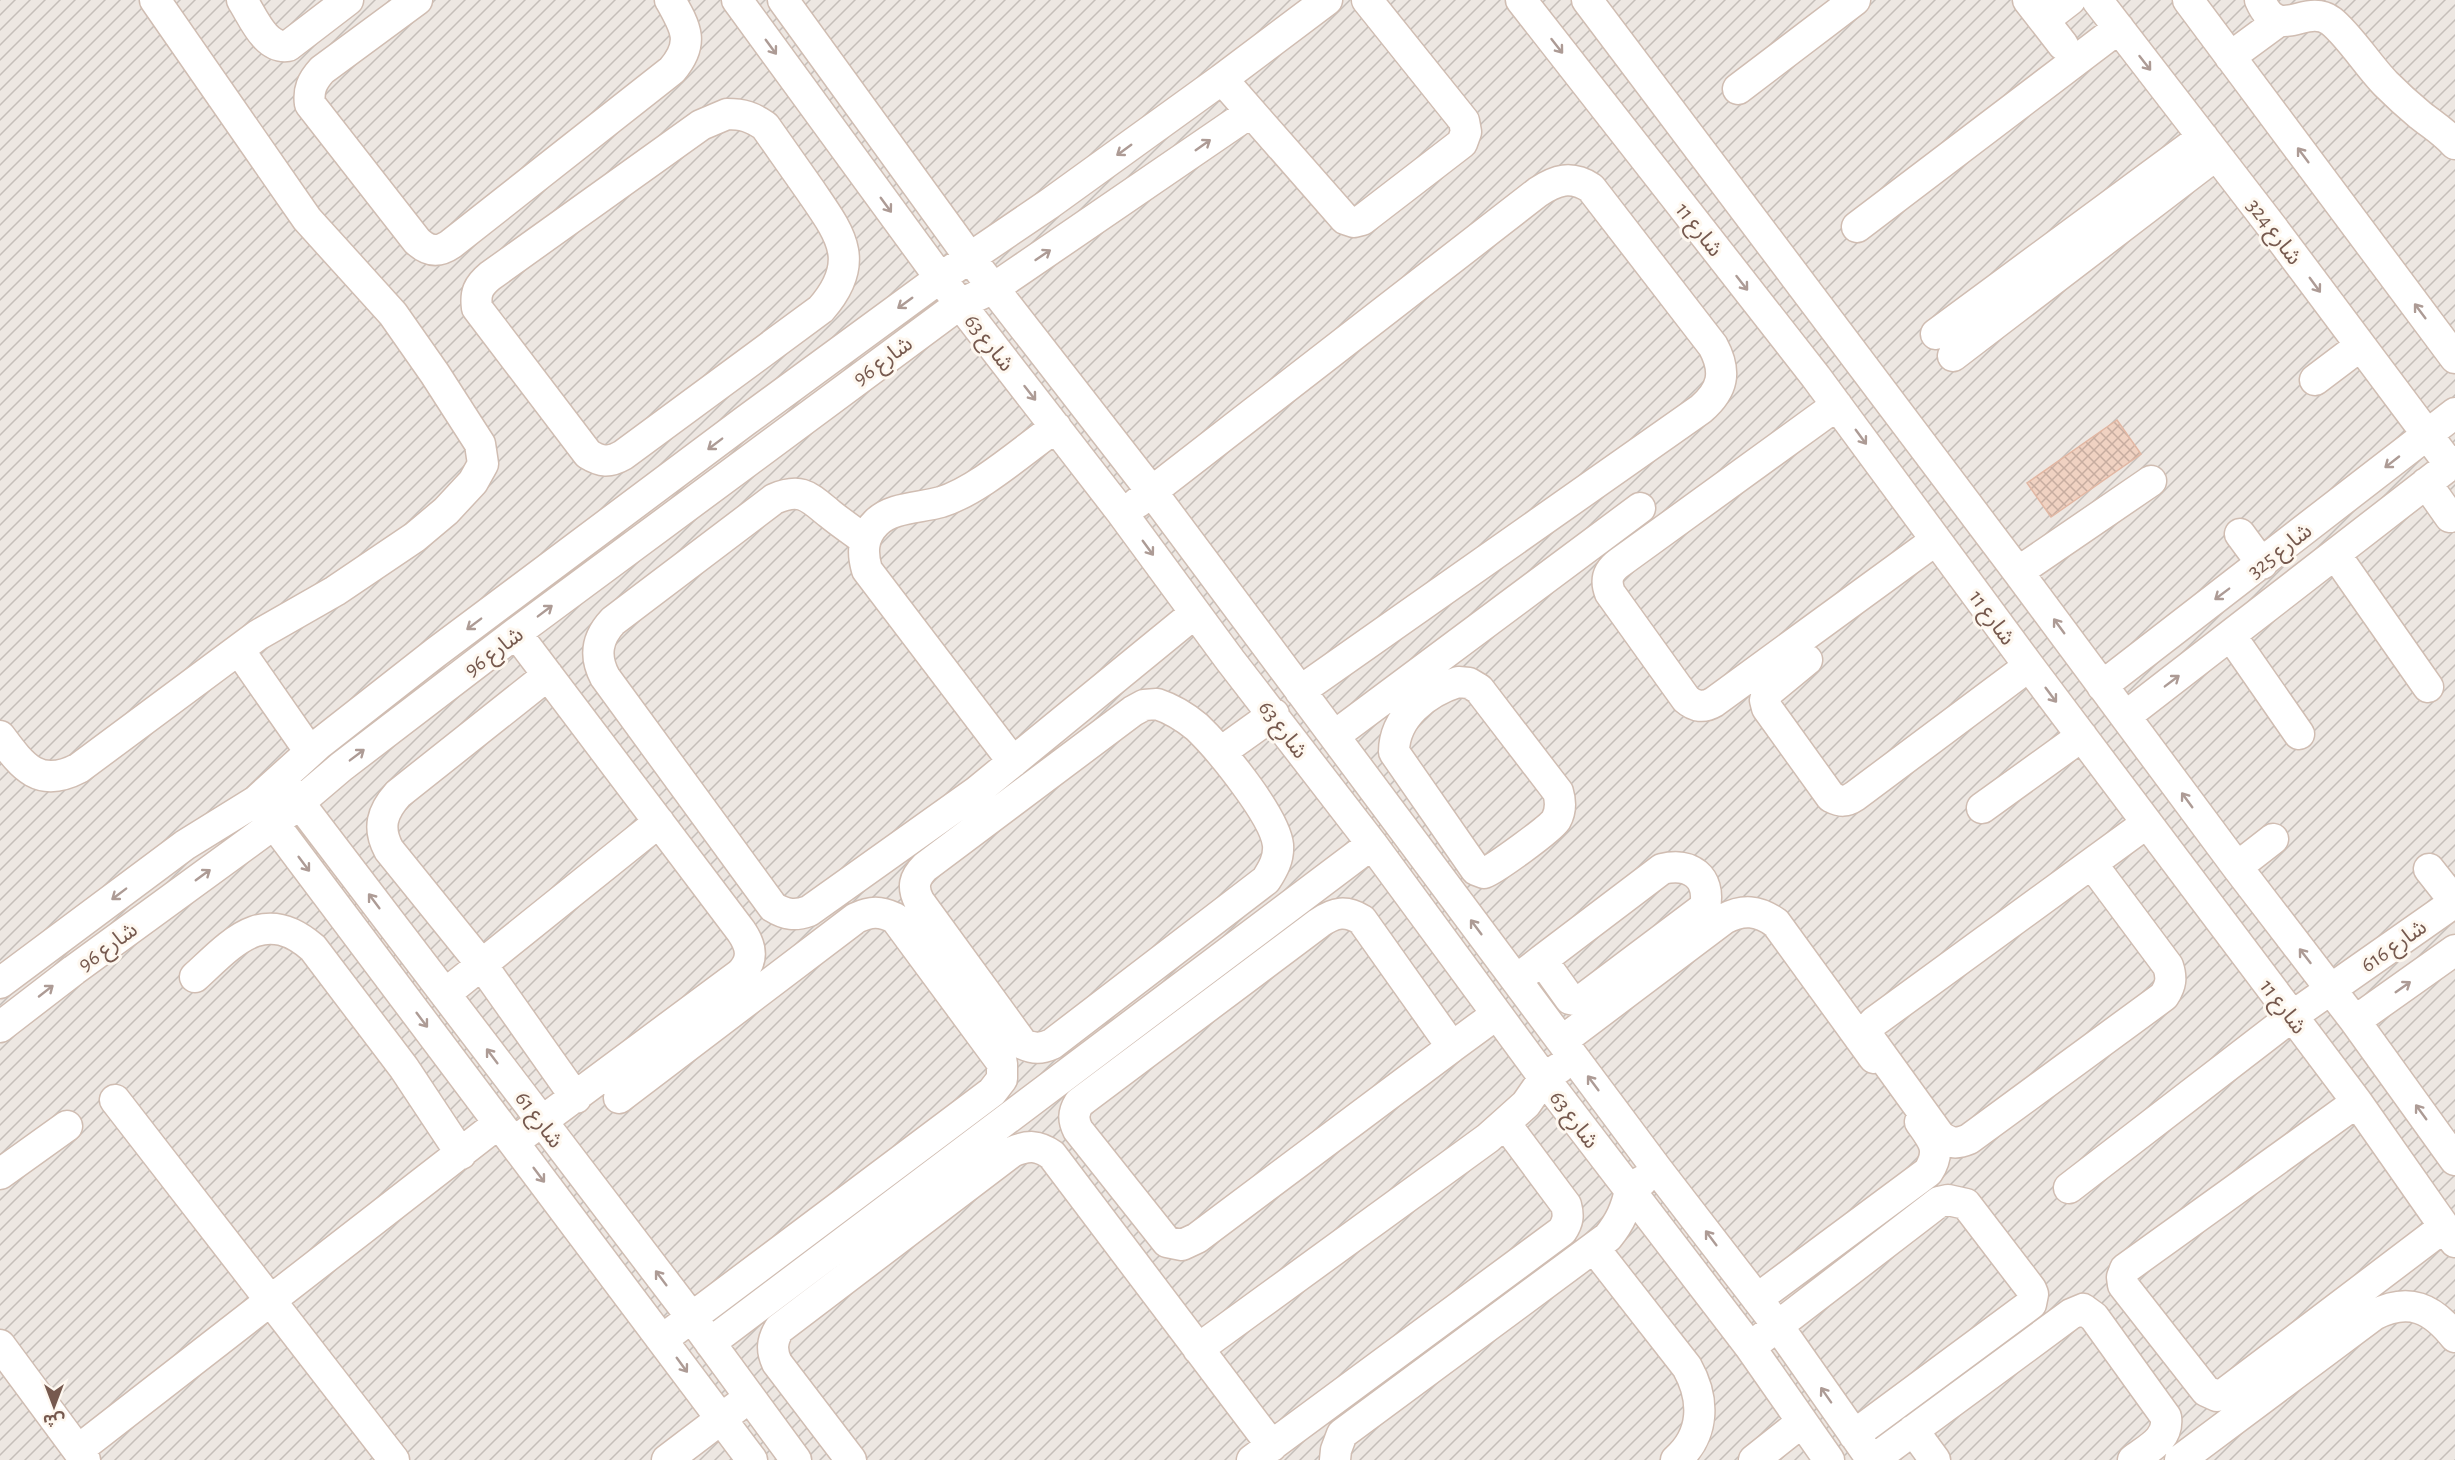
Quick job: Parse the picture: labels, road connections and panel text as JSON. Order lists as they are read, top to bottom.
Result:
{
  "streets": {
    "street": [
      "شارع 11",
      "شارع 324",
      "شارع 63",
      "شارع 96",
      "شارع 325",
      "شارع 616",
      "شارع 61"
    ]
  },
  "crossings": [
    ["شارع 11", "شارع 325"],
    ["شارع 11", "شارع 616"],
    ["شارع 324", "شارع 325"],
    ["شارع 63", "شارع 96"],
    ["شارع 96", "شارع 61"]
  ],
  "north": "bottom"
}
